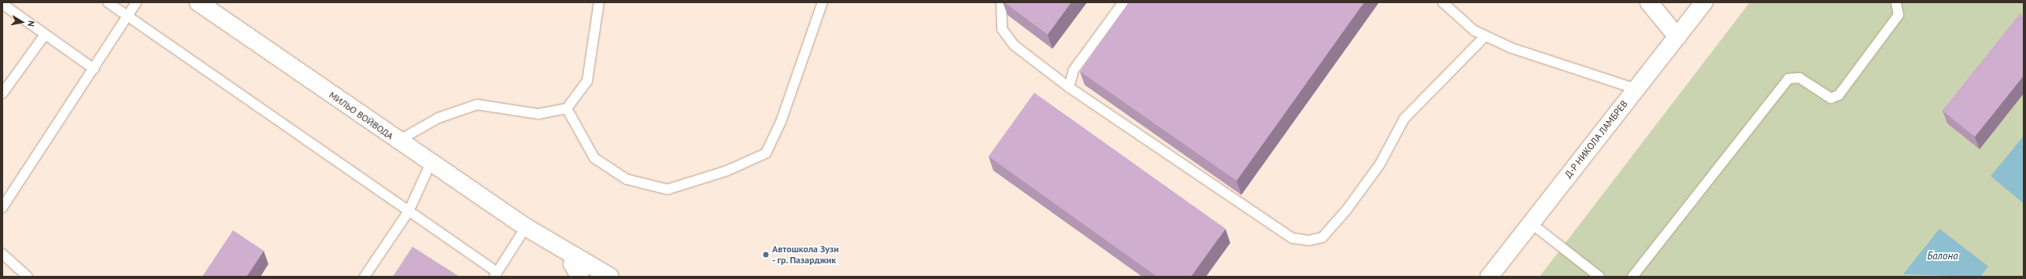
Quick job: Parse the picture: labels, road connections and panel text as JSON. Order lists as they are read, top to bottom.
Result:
{
  "streets": {
    "street": ["МИЛЬО ВОЙВОДА", "Д-Р НИКОЛА ЛАМБРЕВ"]
  },
  "water": ["Балона"],
  "places": ["Автошкола Зузи - гр. Пазарджик"],
  "north": "right"
}
